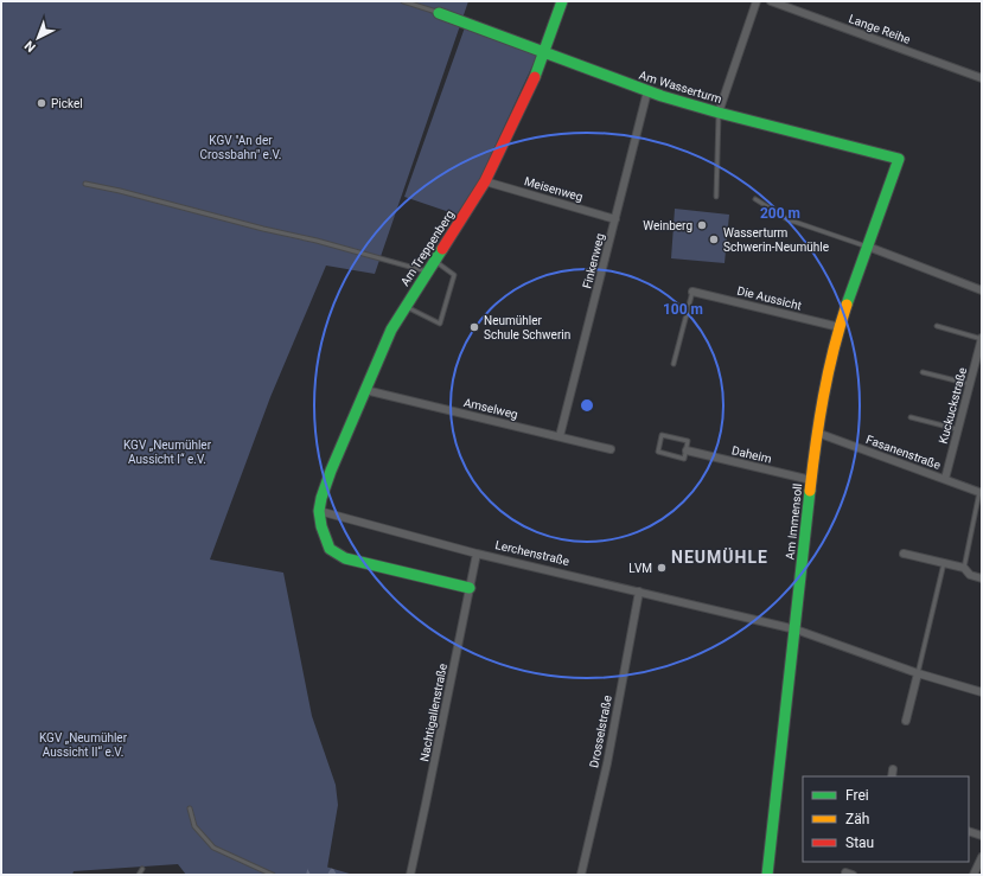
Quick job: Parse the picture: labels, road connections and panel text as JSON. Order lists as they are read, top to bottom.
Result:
{
  "streets": {
    "street": [
      "Lange Reihe",
      "Am Wasserturm",
      "Meisenweg",
      "Am Treppenberg",
      "Finkenweg",
      "Die Aussicht",
      "Kuckuckstraße",
      "Amselweg",
      "Fasanenstraße",
      "Daheim",
      "Am Immensoll",
      "Lerchenstraße",
      "Nachtigallenstraße",
      "Drosselstraße"
    ]
  },
  "crossings": [
    ["Am Wasserturm", "Am Treppenberg"],
    ["Am Wasserturm", "Finkenweg"],
    ["Am Wasserturm", "Am Immensoll"],
    ["Meisenweg", "Am Treppenberg"],
    ["Meisenweg", "Finkenweg"],
    ["Am Treppenberg", "Amselweg"],
    ["Am Treppenberg", "Lerchenstraße"],
    ["Finkenweg", "Amselweg"],
    ["Die Aussicht", "Am Immensoll"],
    ["Kuckuckstraße", "Fasanenstraße"],
    ["Fasanenstraße", "Am Immensoll"],
    ["Daheim", "Am Immensoll"],
    ["Am Immensoll", "Lerchenstraße"],
    ["Lerchenstraße", "Nachtigallenstraße"],
    ["Lerchenstraße", "Drosselstraße"]
  ],
  "districts": ["NEUMÜHLE"],
  "parks": ["KGV \"An der Crossbahn\" e.V.", "KGV „Neumühler Aussicht I“ e.V.", "KGV „Neumühler Aussicht II“ e.V."],
  "places": [
    "Pickel",
    "Weinberg",
    "Wasserturm Schwerin-Neumühle",
    "Neumühler Schule Schwerin",
    "LVM"
  ],
  "legend": ["Frei", "Zäh", "Stau"],
  "north": "bottom left",
  "rings": ["200 m", "100 m"]
}
